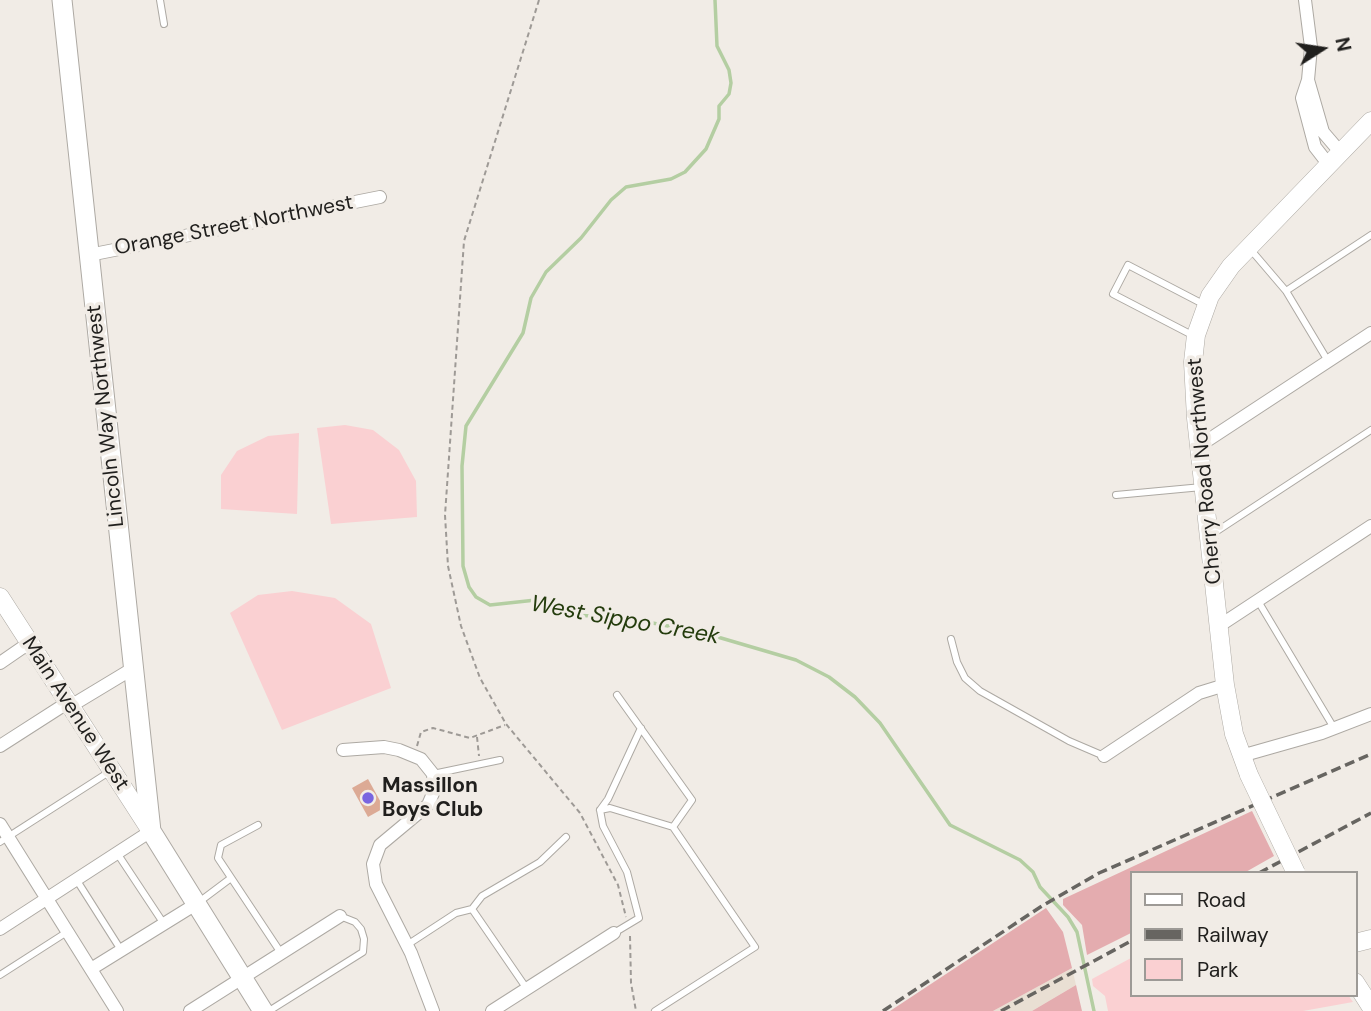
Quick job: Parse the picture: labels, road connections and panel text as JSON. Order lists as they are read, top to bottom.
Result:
{
  "streets": {
    "main road": ["Lincoln Way Northwest"],
    "street": ["Orange Street Northwest", "Cherry Road Northwest", "Main Avenue West"]
  },
  "crossings": [
    ["Orange Street Northwest", "Lincoln Way Northwest"],
    ["Lincoln Way Northwest", "Main Avenue West"]
  ],
  "water": ["West Sippo Creek"],
  "places": ["Massillon Boys Club"],
  "legend": ["Road", "Railway", "Park"],
  "north": "right"
}
